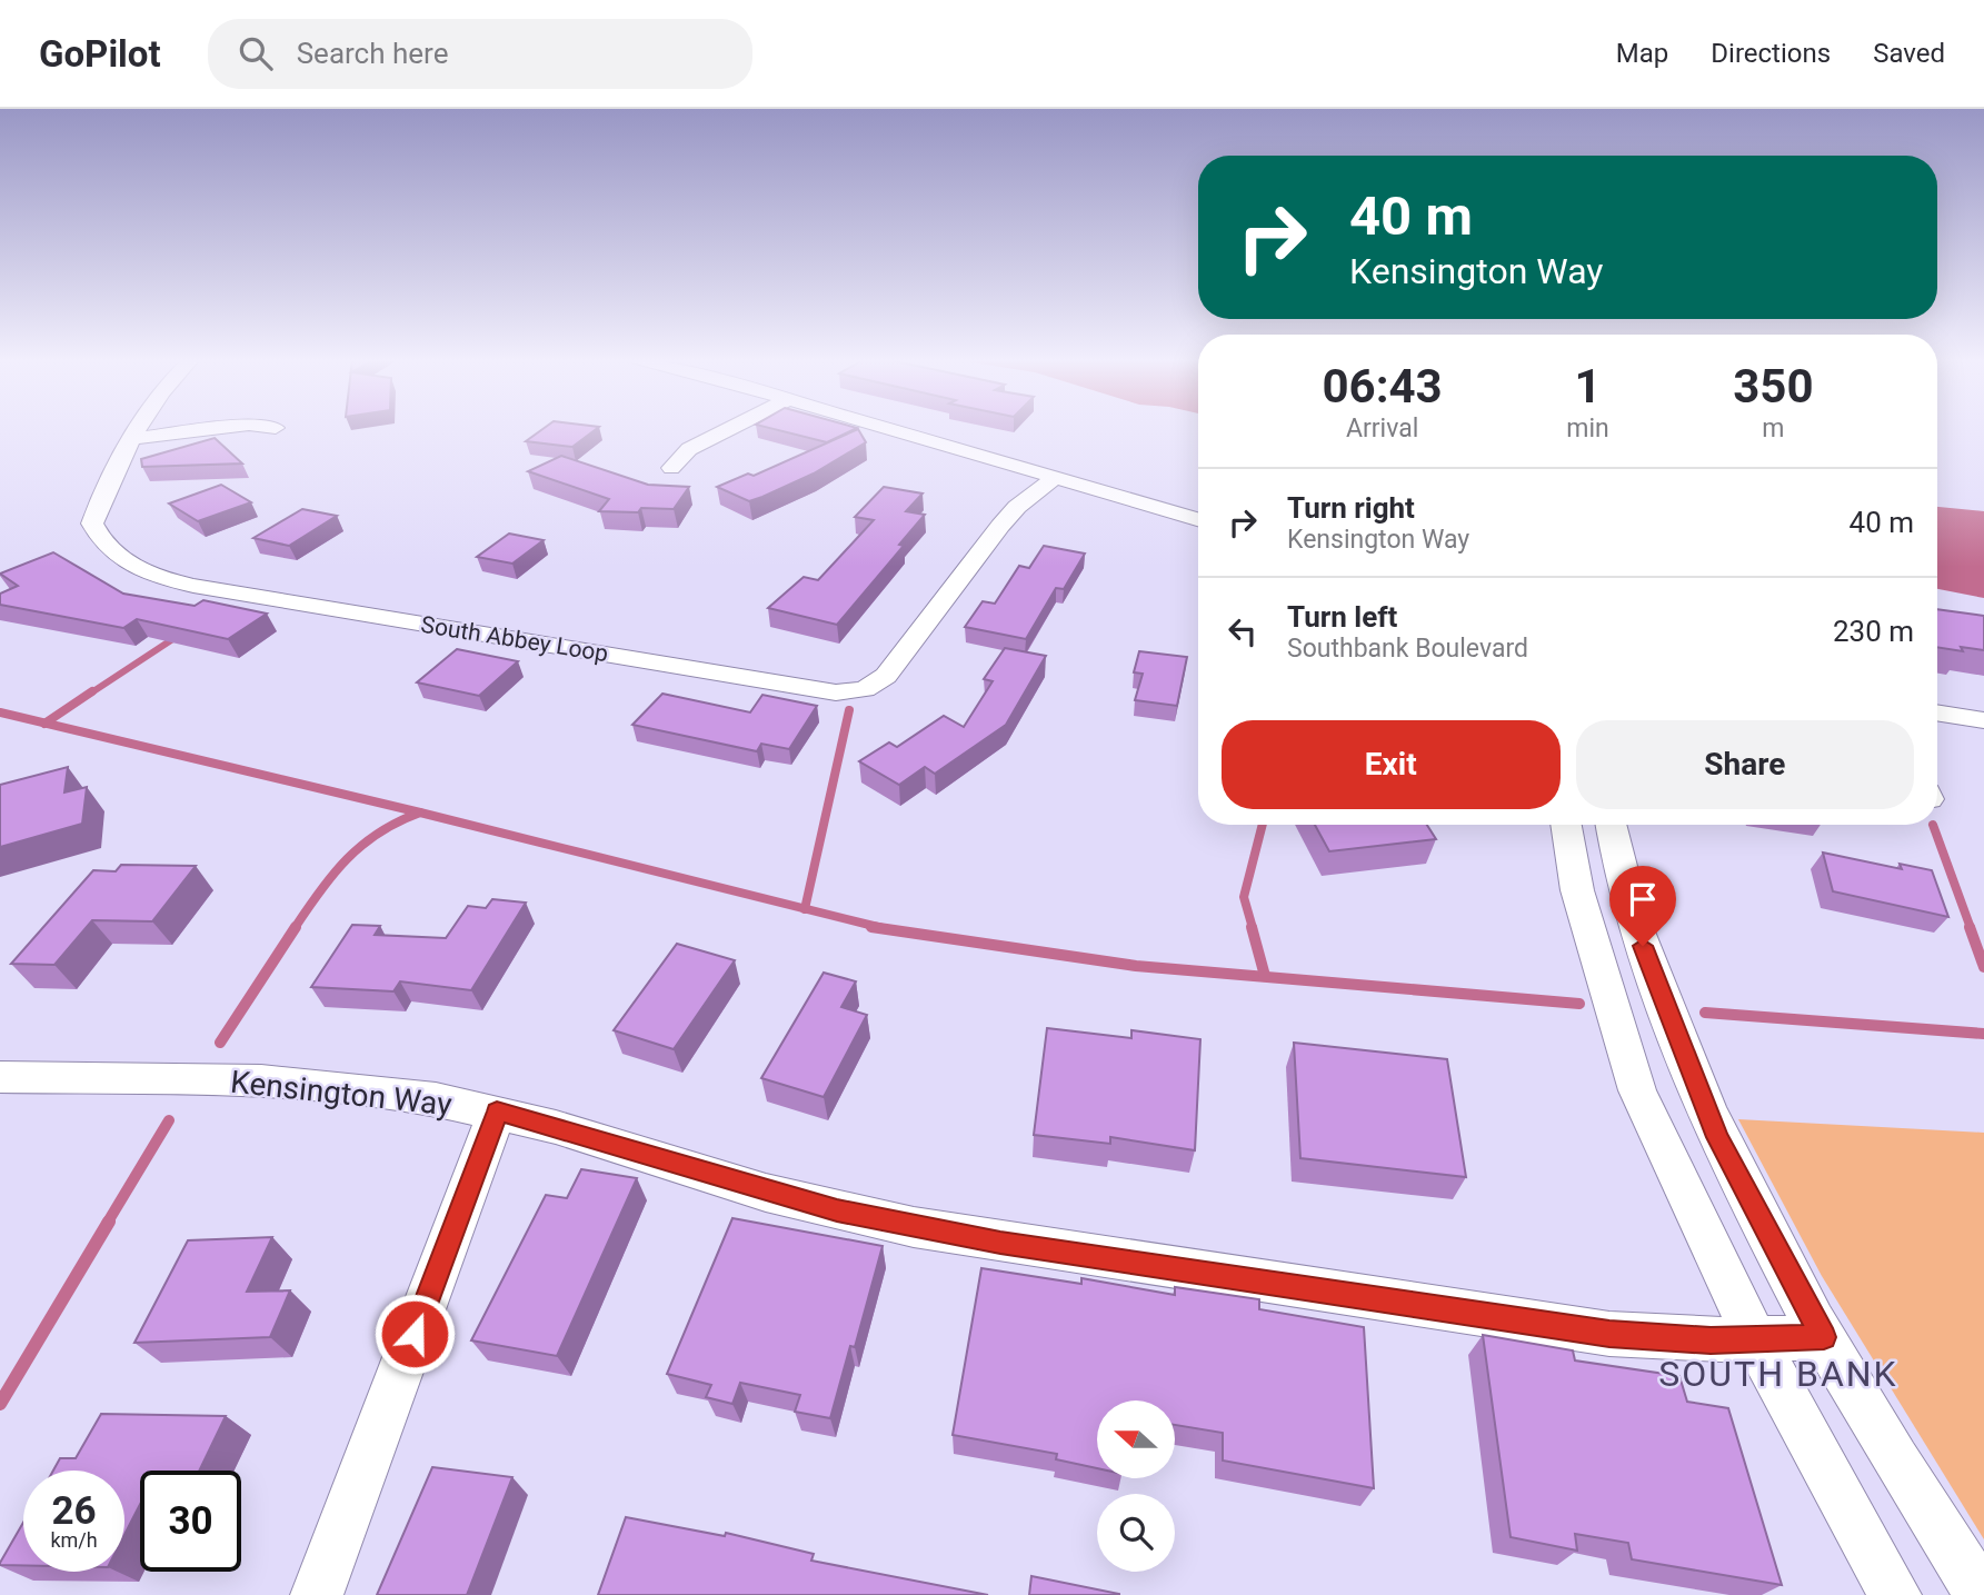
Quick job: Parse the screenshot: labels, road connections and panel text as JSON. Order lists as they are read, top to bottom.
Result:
{
  "streets": {
    "street": ["South Abbey Loop", "Kensington Way"]
  },
  "districts": ["SOUTH BANK"],
  "north": "left",
  "page": {
    "header": "GoPilot",
    "search": "Search here",
    "nav": ["Map", "Directions", "Saved"],
    "turn": ["40 m", "Kensington Way"],
    "eta": [
      "06:43",
      "Arrival",
      "1",
      "min",
      "350",
      "m"
    ],
    "list": [
      {
        "name": "Turn right",
        "note": "Kensington Way",
        "value": "40 m"
      },
      {
        "name": "Turn left",
        "note": "Southbank Boulevard",
        "value": "230 m"
      }
    ],
    "buttons": ["Exit", "Share"],
    "speed": "26 km/h",
    "limit": "30"
  }
}
